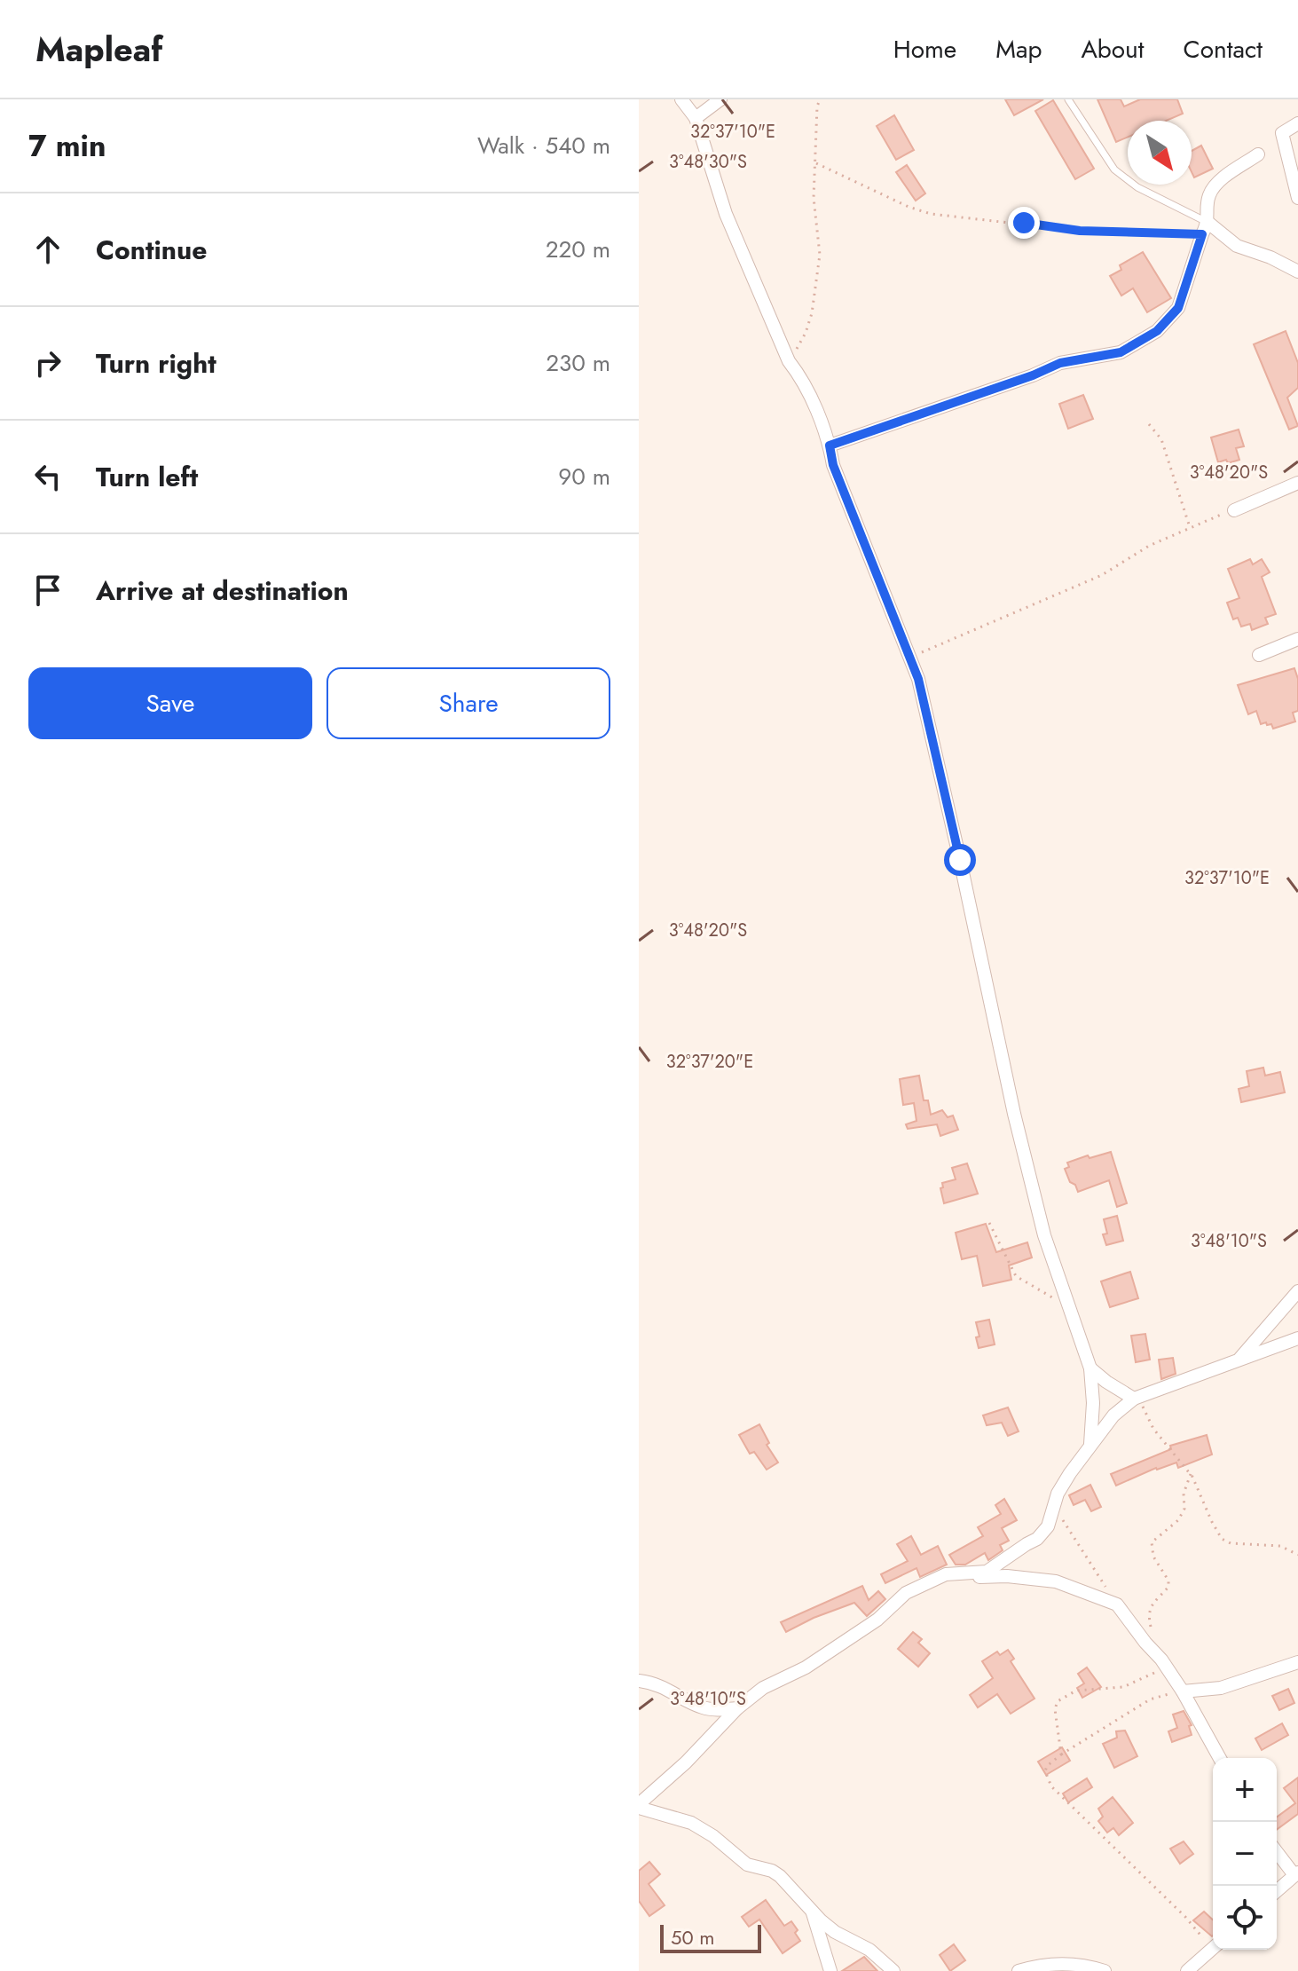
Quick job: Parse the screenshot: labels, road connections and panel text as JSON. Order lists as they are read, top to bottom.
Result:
{
  "scale_bar": "50 m",
  "north": "bottom right",
  "page": {
    "header": "Mapleaf",
    "nav": [
      "Home",
      "Map",
      "About",
      "Contact"
    ],
    "heading": ["7 min", "Walk · 540 m"],
    "list": [
      ["Continue", "220 m"],
      ["Turn right", "230 m"],
      ["Turn left", "90 m"],
      "Arrive at destination"
    ],
    "buttons": ["Save", "Share"],
    "map_buttons": ["+", "−"],
    "scale": "50 m"
  },
  "coordinates": [
    "32°37'10\"E",
    "3°48'30\"S",
    "3°48'20\"S",
    "32°37'20\"E",
    "3°48'10\"S"
  ]
}
